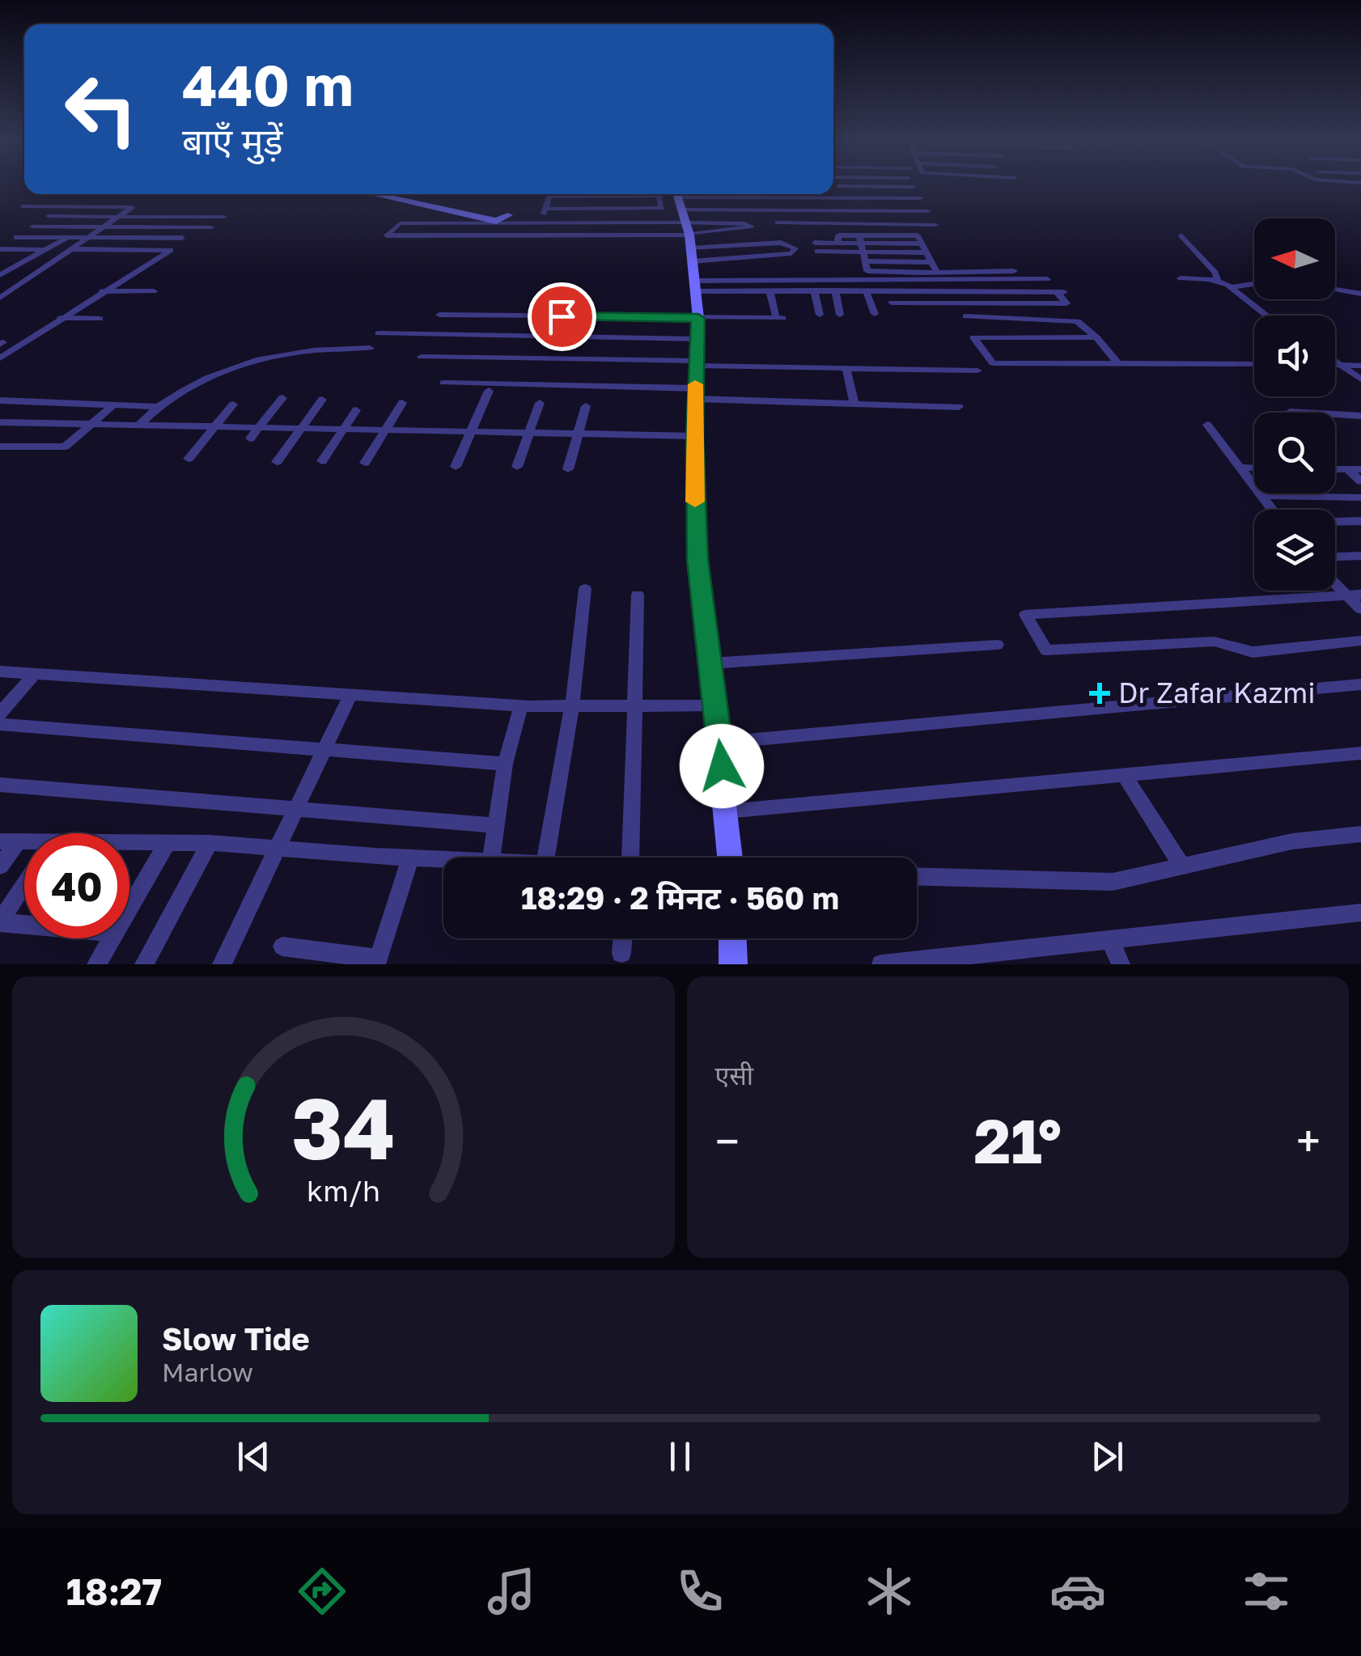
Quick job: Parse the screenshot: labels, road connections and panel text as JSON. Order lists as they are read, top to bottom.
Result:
{
  "places": {
    "health": ["Dr Zafar Kazmi"]
  },
  "north": "left",
  "page": {
    "turn": ["440 m", "बाएँ मुड़ें"],
    "limit": "40",
    "trip": "18:29 · 2 मिनट · 560 m",
    "tile": "एसी",
    "heat": ["−", "21°", "+"],
    "song": ["Slow Tide", "Marlow"],
    "tabs": "18:27",
    "gauge": ["34", "km/h"]
  }
}
